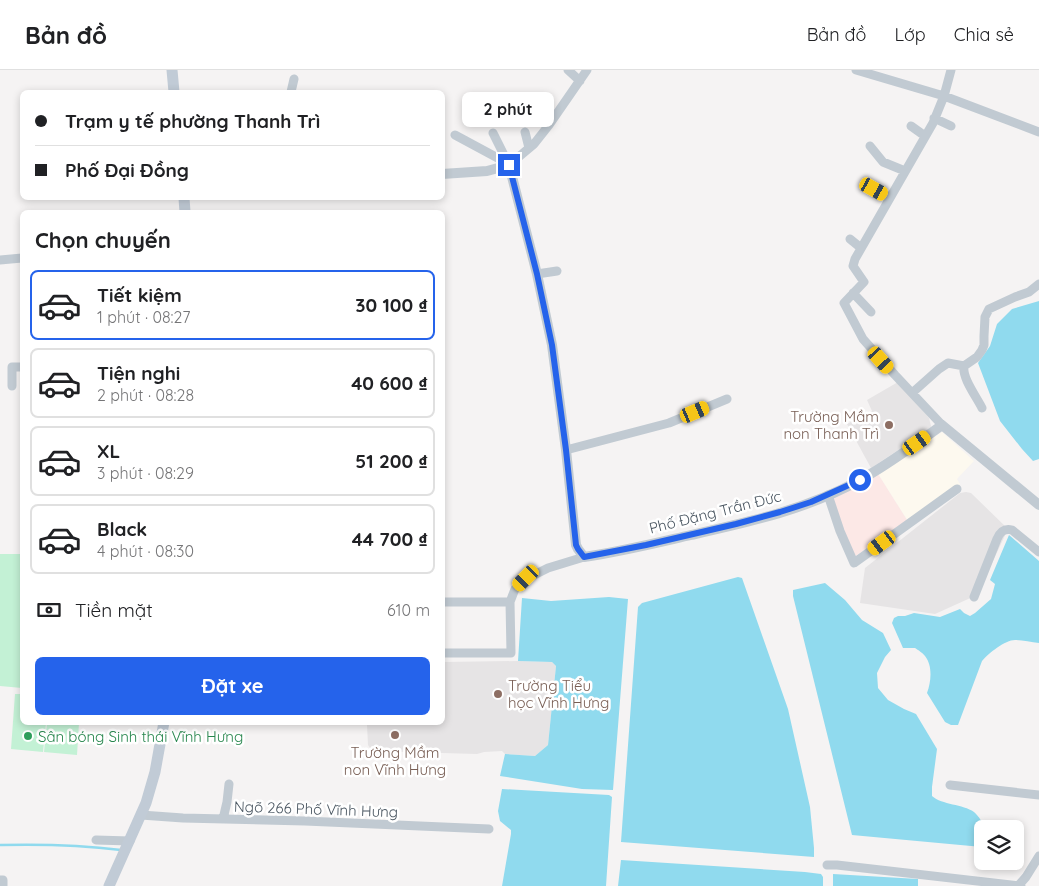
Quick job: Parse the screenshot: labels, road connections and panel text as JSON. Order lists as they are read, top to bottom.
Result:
{
  "streets": {
    "street": ["Phố Đặng Trần Đức", "Ngõ 266 Phố Vĩnh Hưng"]
  },
  "places": [
    "Trường Mầm non Thanh Trì",
    "Trường Tiểu học Vĩnh Hưng",
    "Trường Mầm non Vĩnh Hưng",
    "Sân bóng Sinh thái Vĩnh Hưng"
  ],
  "page": {
    "header": "Bản đồ",
    "nav": ["Bản đồ", "Lớp", "Chia sẻ"],
    "banner": ["Trạm y tế phường Thanh Trì", "Phố Đại Đồng"],
    "bubble": "2 phút",
    "heading": "Chọn chuyến",
    "list": [
      {
        "name": "Tiết kiệm",
        "note": "1 phút · 08:27",
        "value": "30 100 ₫"
      },
      {
        "name": "Tiện nghi",
        "note": "2 phút · 08:28",
        "value": "40 600 ₫"
      },
      {
        "name": "XL",
        "note": "3 phút · 08:29",
        "value": "51 200 ₫"
      },
      {
        "name": "Black",
        "note": "4 phút · 08:30",
        "value": "44 700 ₫"
      }
    ],
    "pay": ["Tiền mặt", "610 m"],
    "buttons": "Đặt xe"
  }
}
